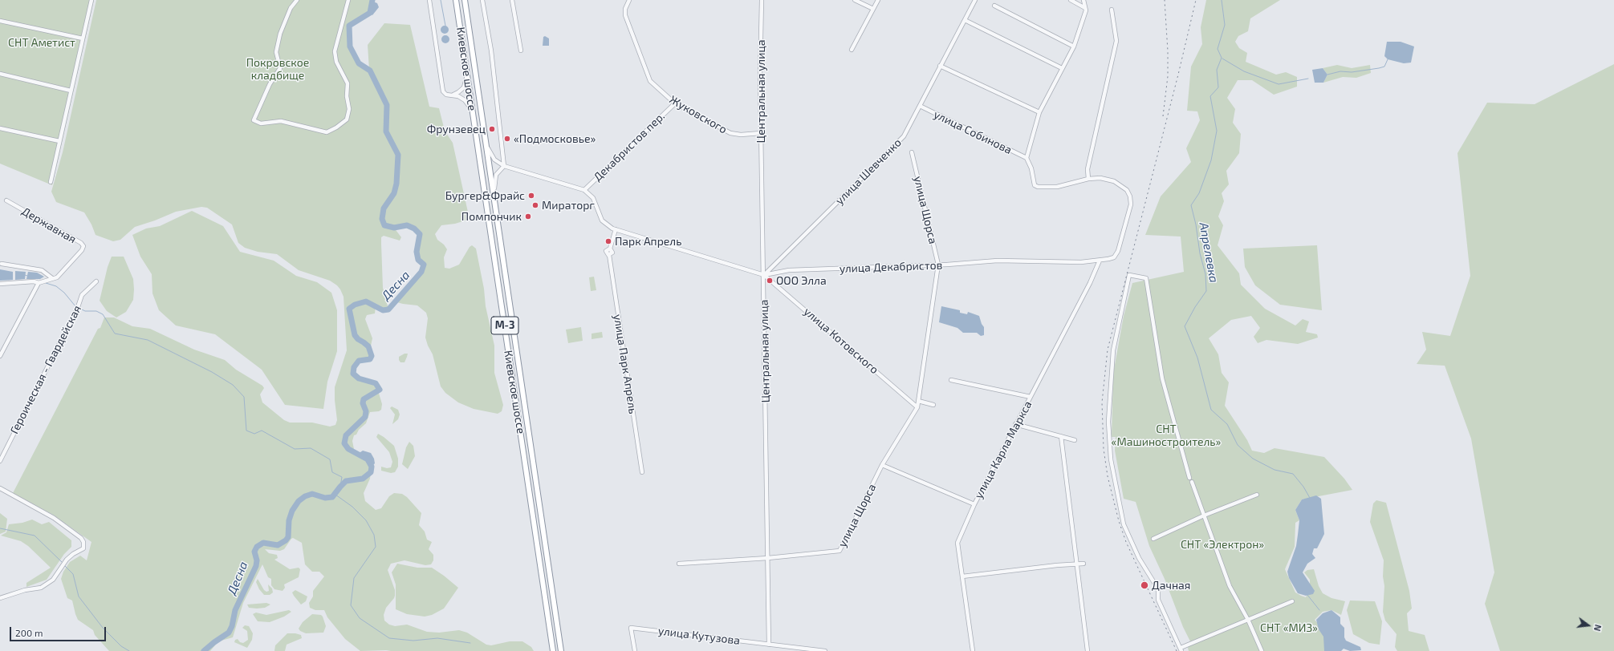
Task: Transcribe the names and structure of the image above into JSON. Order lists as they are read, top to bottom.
{
  "streets": {
    "highway": ["Киевское шоссе", "М-3"],
    "street": [
      "Центральная улица",
      "Жуковского",
      "улица Собинова",
      "Декабристов пер.",
      "улица Шевченко",
      "улица Щорса",
      "Державная",
      "улица Декабристов",
      "улица Котовского",
      "улица Парк Апрель",
      "Героическая - Гвардейская",
      "улица Карла Маркса",
      "улица Кутузова"
    ]
  },
  "crossings": [
    ["Центральная улица", "Жуковского"],
    ["Центральная улица", "улица Шевченко"],
    ["Центральная улица", "улица Щорса"],
    ["Центральная улица", "улица Декабристов"],
    ["Центральная улица", "улица Котовского"],
    ["Центральная улица", "улица Кутузова"],
    ["Жуковского", "Декабристов пер."],
    ["улица Собинова", "улица Шевченко"],
    ["Декабристов пер.", "улица Декабристов"],
    ["улица Шевченко", "улица Декабристов"],
    ["улица Шевченко", "улица Котовского"],
    ["улица Щорса", "улица Декабристов"],
    ["улица Щорса", "улица Котовского"],
    ["улица Декабристов", "улица Котовского"],
    ["улица Декабристов", "улица Парк Апрель"],
    ["улица Декабристов", "улица Карла Маркса"]
  ],
  "water": ["Апрелевка", "Десна"],
  "parks": [
    "СНТ Аметист",
    "Покровское кладбище",
    "СНТ «Машиностроитель»",
    "СНТ «Электрон»",
    "СНТ «МИЗ»"
  ],
  "places": [
    "Фрунзевец",
    "«Подмосковье»",
    "Бургер&Фрайс",
    "Мираторг",
    "Помпончик",
    "Парк Апрель",
    "ООО Элла",
    "Дачная"
  ],
  "scale_bar": "200 m",
  "north": "right"
}
